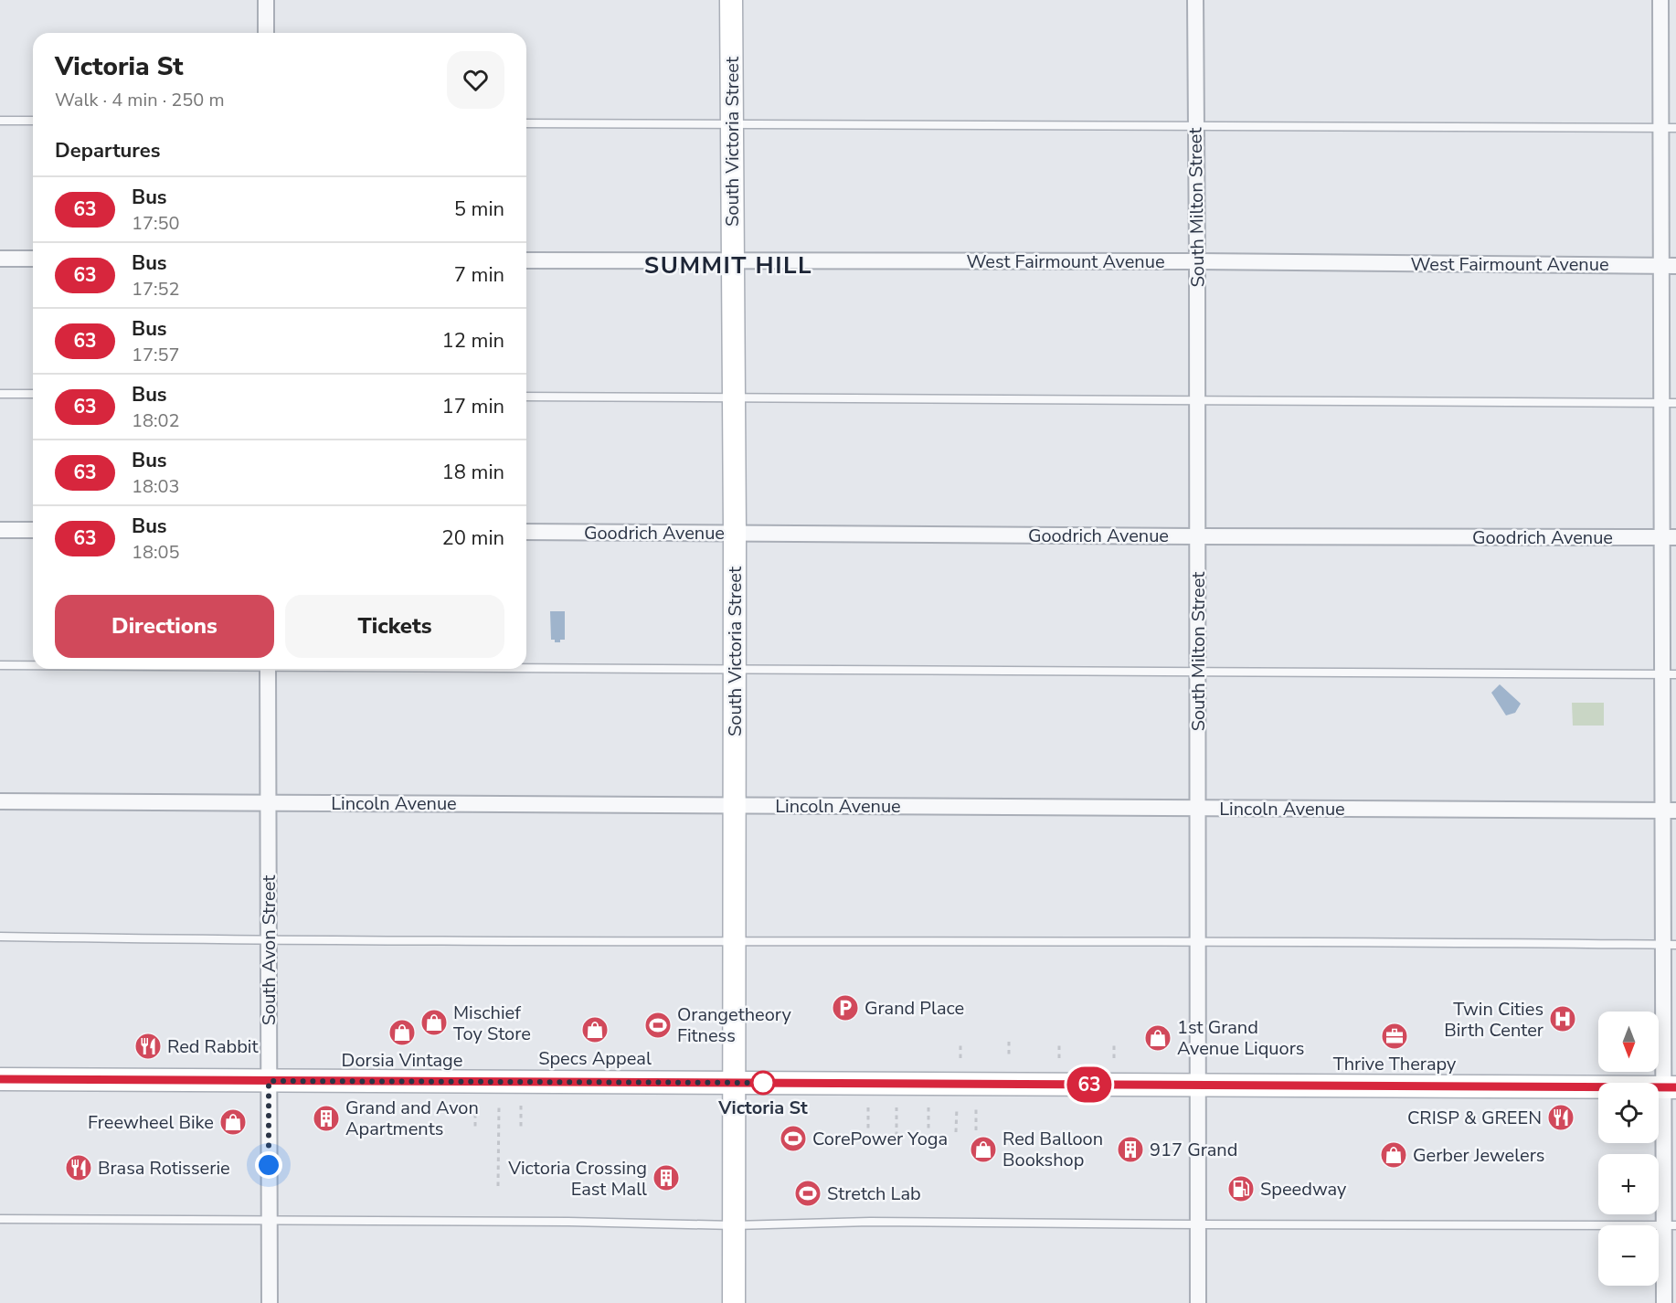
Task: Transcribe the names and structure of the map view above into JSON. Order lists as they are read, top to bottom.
{
  "streets": {
    "main road": ["South Victoria Street"],
    "street": [
      "South Milton Street",
      "West Fairmount Avenue",
      "Goodrich Avenue",
      "Lincoln Avenue",
      "South Avon Street"
    ]
  },
  "crossings": [
    ["South Victoria Street", "West Fairmount Avenue"],
    ["South Victoria Street", "Goodrich Avenue"],
    ["South Victoria Street", "Lincoln Avenue"],
    ["South Milton Street", "West Fairmount Avenue"],
    ["South Milton Street", "Goodrich Avenue"],
    ["South Milton Street", "Lincoln Avenue"],
    ["Lincoln Avenue", "South Avon Street"]
  ],
  "districts": ["SUMMIT HILL"],
  "places": {
    "parking": ["Grand Place"],
    "hospital": ["Twin Cities Birth Center"],
    "shop": [
      "Mischief Toy Store",
      "Specs Appeal",
      "Dorsia Vintage",
      "1st Grand Avenue Liquors",
      "Freewheel Bike",
      "Red Balloon Bookshop",
      "Gerber Jewelers"
    ],
    "sports": ["Orangetheory Fitness", "CorePower Yoga", "Stretch Lab"],
    "office": ["Thrive Therapy"],
    "restaurant": ["Red Rabbit", "CRISP & GREEN", "Brasa Rotisserie"],
    "other": ["Victoria St"],
    "building": ["Grand and Avon Apartments", "917 Grand", "Victoria Crossing East Mall"],
    "fuel station": ["Speedway"]
  },
  "lines": ["bus line 63"],
  "north": "bottom",
  "page": {
    "on_map": "63",
    "heading": [
      ["Victoria St", "Walk · 4 min · 250 m"],
      "Departures"
    ],
    "list": [
      {
        "mark": "63",
        "name": "Bus",
        "note": "17:50",
        "value": "5 min"
      },
      {
        "mark": "63",
        "name": "Bus",
        "note": "17:52",
        "value": "7 min"
      },
      {
        "mark": "63",
        "name": "Bus",
        "note": "17:57",
        "value": "12 min"
      },
      {
        "mark": "63",
        "name": "Bus",
        "note": "18:02",
        "value": "17 min"
      },
      {
        "mark": "63",
        "name": "Bus",
        "note": "18:03",
        "value": "18 min"
      },
      {
        "mark": "63",
        "name": "Bus",
        "note": "18:05",
        "value": "20 min"
      }
    ],
    "buttons": ["Directions", "Tickets"],
    "map_buttons": ["+", "−"]
  }
}
